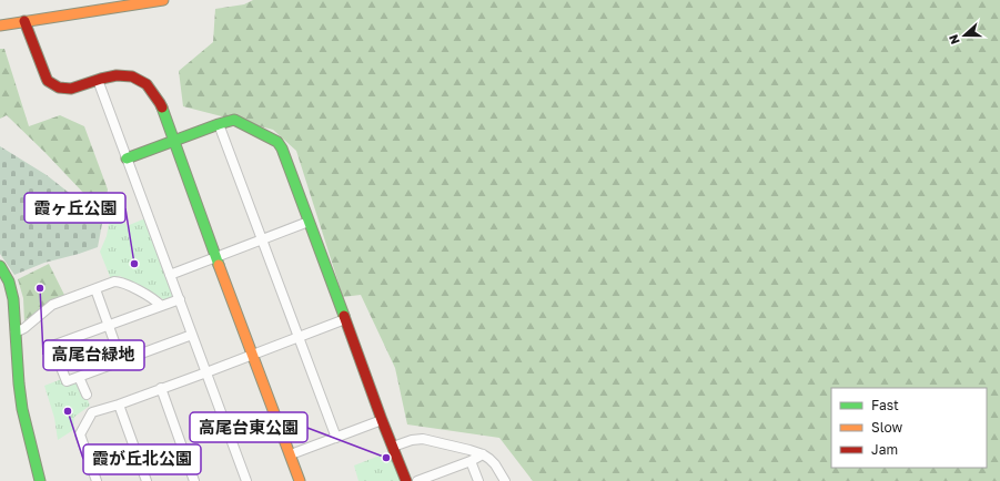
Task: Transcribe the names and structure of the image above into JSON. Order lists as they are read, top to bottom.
{
  "places": [
    "霞ヶ丘公園",
    "高尾台緑地",
    "霞が丘北公園",
    "高尾台東公園"
  ],
  "legend": ["Fast", "Slow", "Jam"],
  "north": "left"
}
